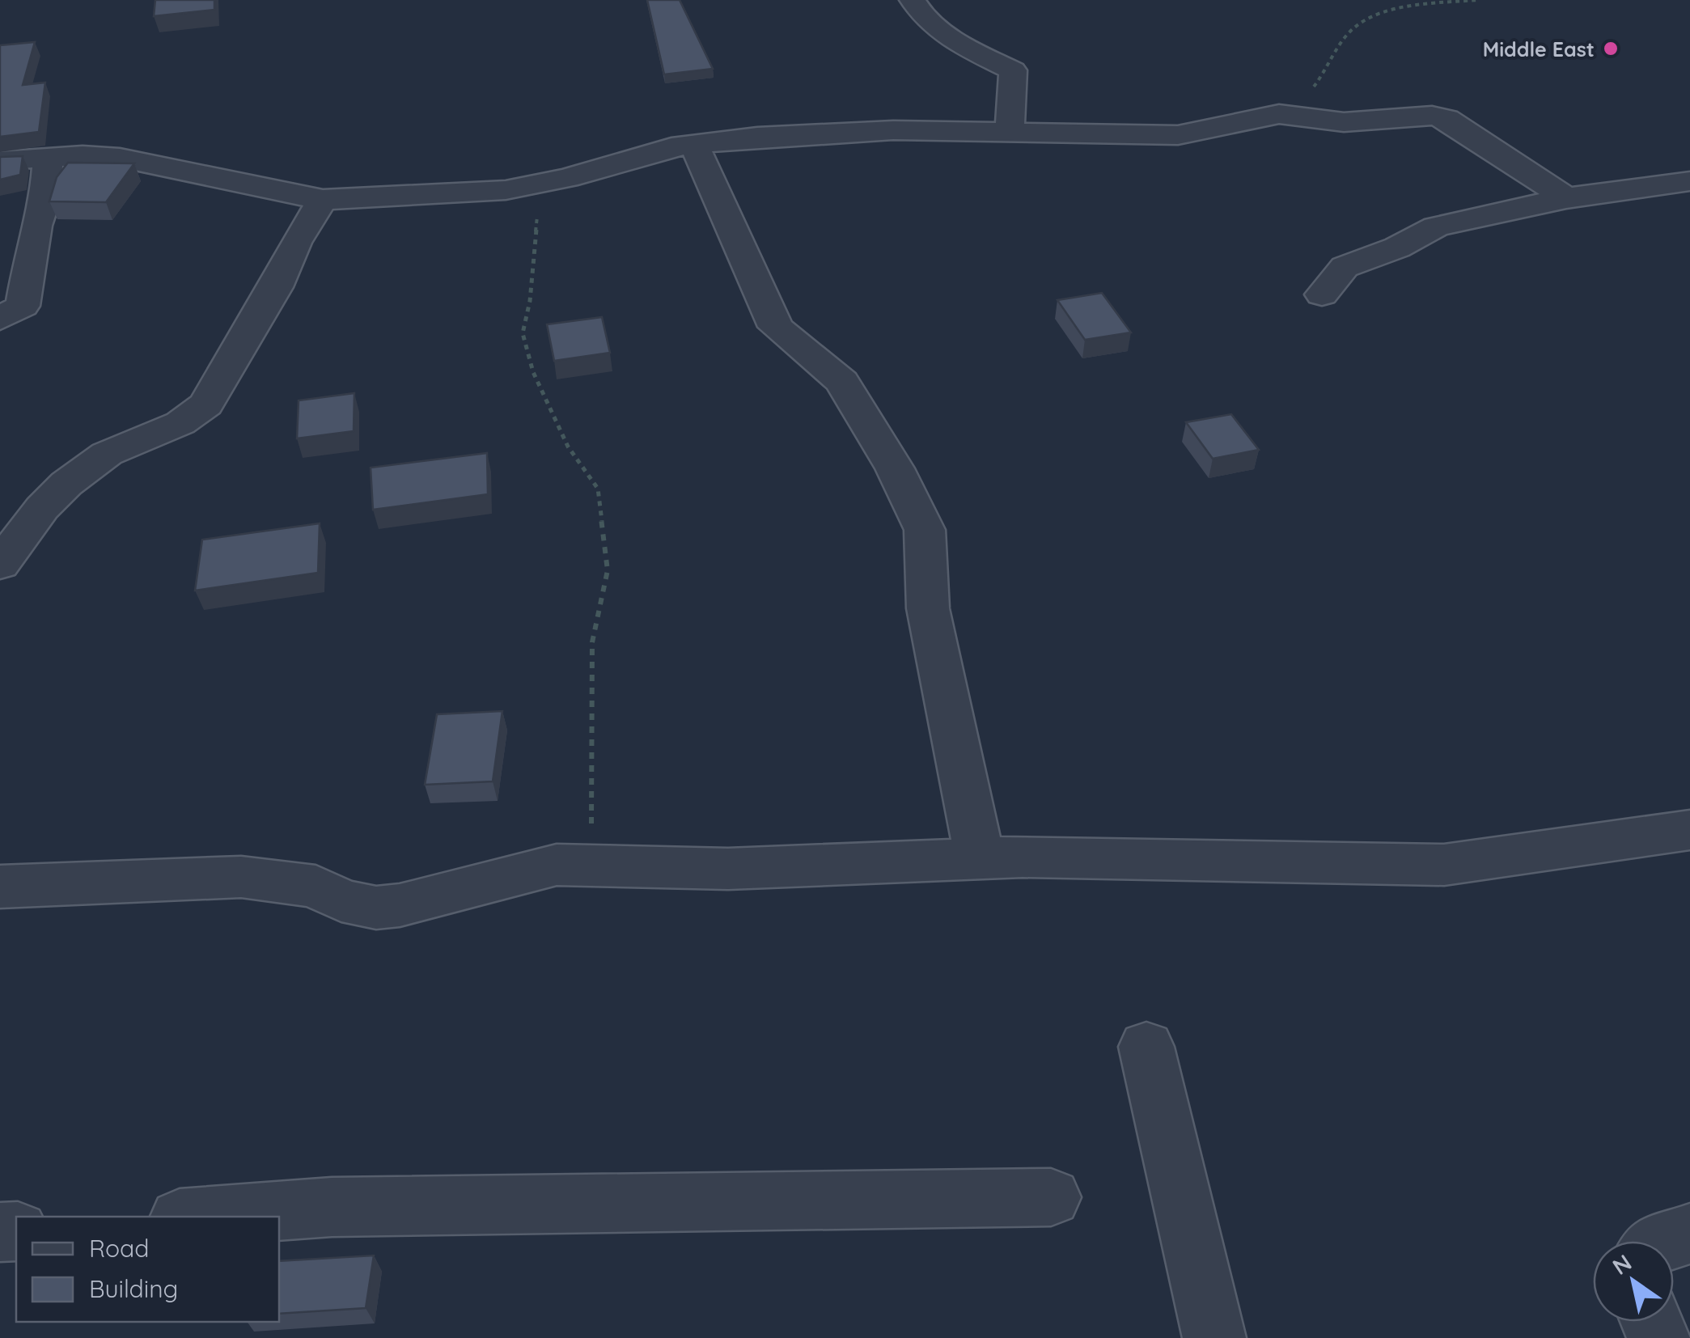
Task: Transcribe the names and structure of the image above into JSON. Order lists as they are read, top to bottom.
{
  "places": ["Middle East"],
  "legend": ["Road", "Building"],
  "north": "top left"
}
